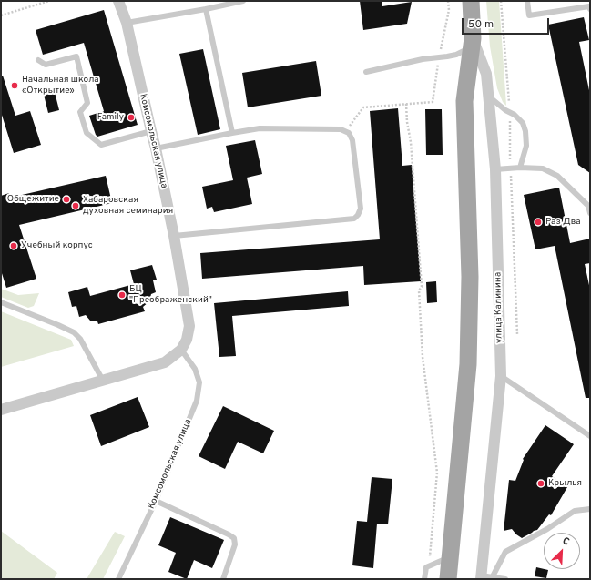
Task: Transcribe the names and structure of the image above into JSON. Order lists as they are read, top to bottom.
{
  "streets": {
    "main road": ["улица Калинина"],
    "street": ["Комсомольская улица"]
  },
  "places": [
    "Начальная школа «Открытие»",
    "Family",
    "Общежитие",
    "Хабаровская духовная семинария",
    "Раз Два",
    "Учебный корпус",
    "БЦ \"Преображенский\"",
    "Крылья"
  ],
  "scale_bar": "50 m",
  "north": "top right"
}
